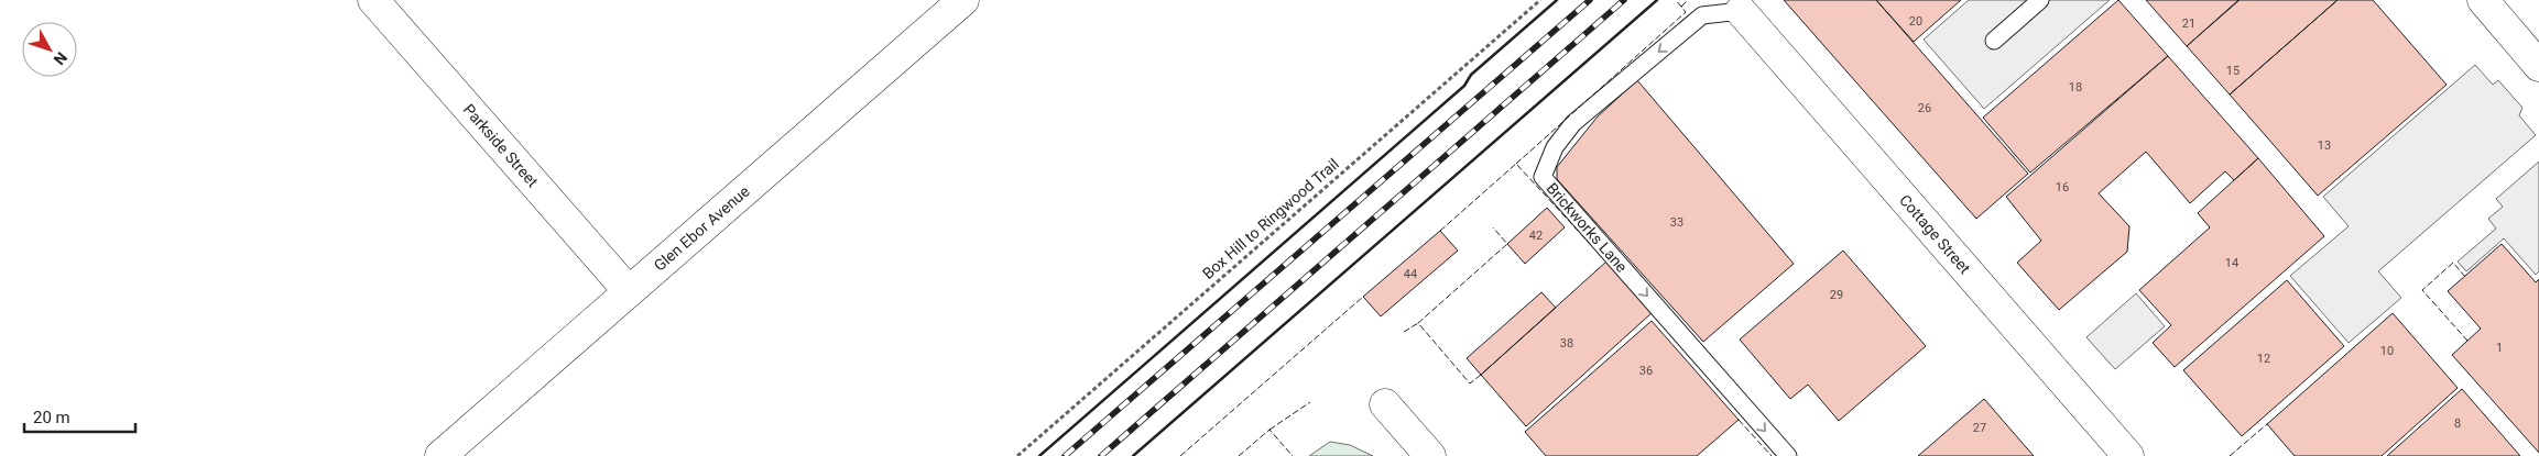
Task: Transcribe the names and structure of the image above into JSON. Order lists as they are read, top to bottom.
{
  "streets": {
    "street": ["Parkside Street", "Glen Ebor Avenue", "Cottage Street"],
    "lane": ["Brickworks Lane"],
    "path": ["Box Hill to Ringwood Trail"]
  },
  "crossings": [
    ["Parkside Street", "Glen Ebor Avenue"],
    ["Brickworks Lane", "Cottage Street"]
  ],
  "house_numbers": [
    "20",
    "21",
    "15",
    "18",
    "26",
    "13",
    "16",
    "33",
    "42",
    "14",
    "44",
    "29",
    "38",
    "1",
    "10",
    "12",
    "36",
    "8",
    "27"
  ],
  "scale_bar": "20 m",
  "north": "bottom right"
}
